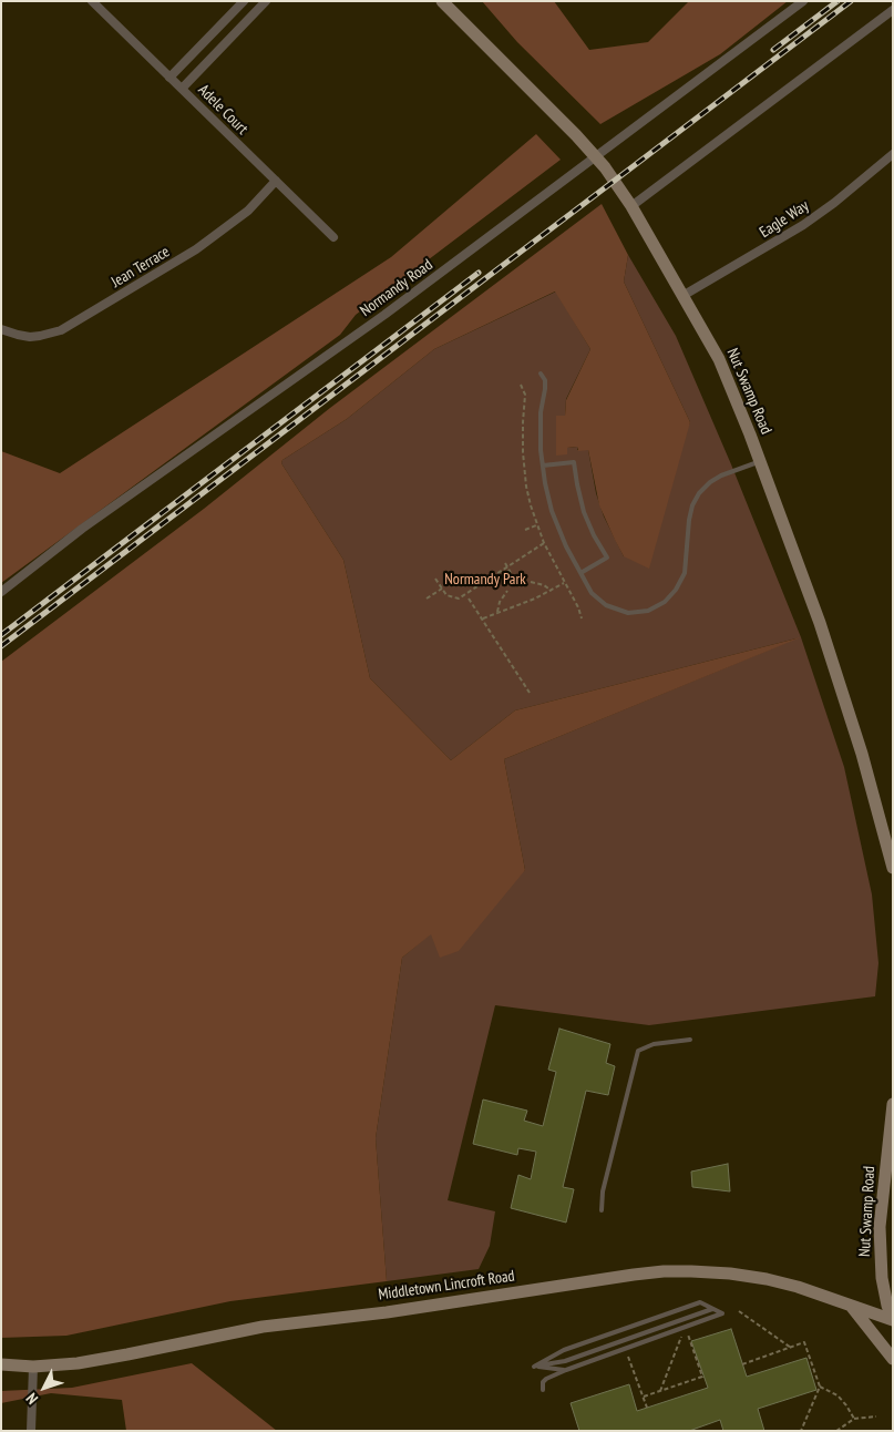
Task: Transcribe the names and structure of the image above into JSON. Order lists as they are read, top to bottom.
{
  "streets": {
    "main road": ["Nut Swamp Road", "Middletown Lincroft Road"],
    "street": [
      "Adele Court",
      "Eagle Way",
      "Jean Terrace",
      "Normandy Road"
    ]
  },
  "crossings": [
    ["Adele Court", "Jean Terrace"],
    ["Eagle Way", "Nut Swamp Road"],
    ["Normandy Road", "Nut Swamp Road"],
    ["Nut Swamp Road", "Middletown Lincroft Road"]
  ],
  "parks": ["Normandy Park"],
  "north": "bottom left"
}
